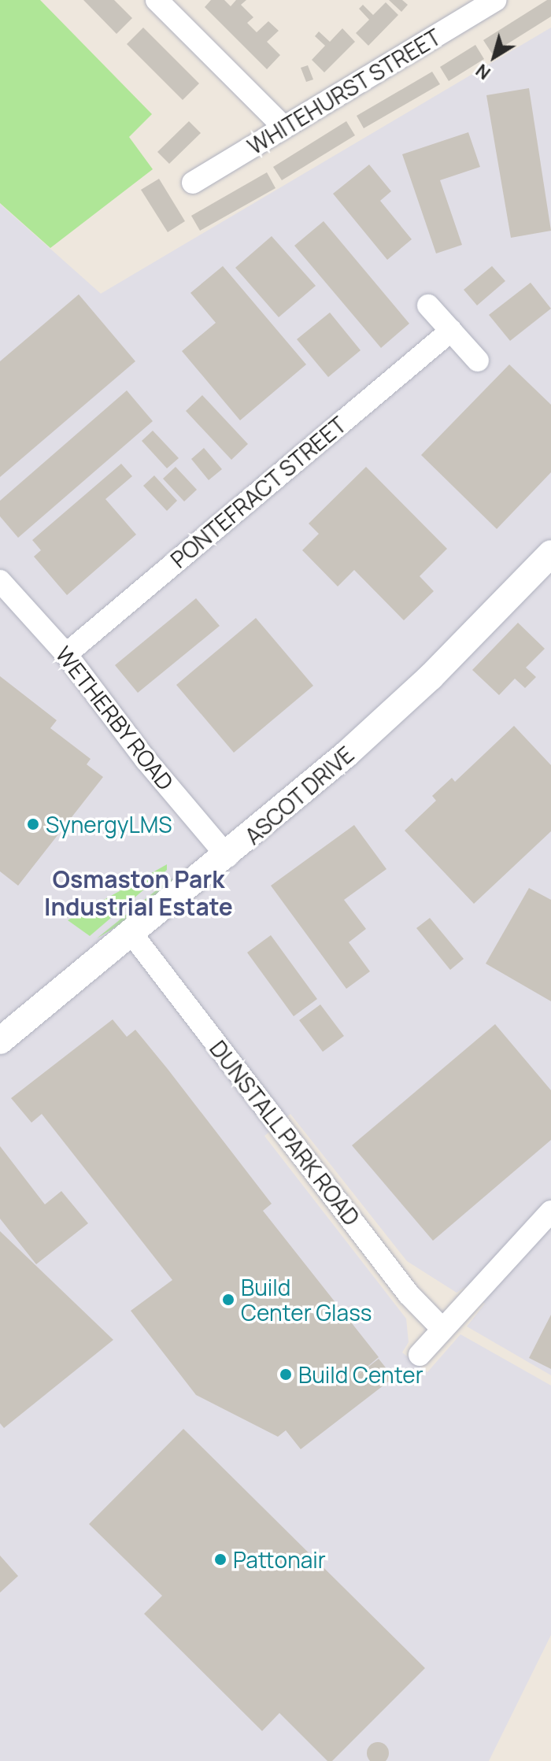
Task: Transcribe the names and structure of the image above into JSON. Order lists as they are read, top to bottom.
{
  "streets": {
    "street": [
      "WHITEHURST STREET",
      "PONTEFRACT STREET",
      "WETHERBY ROAD",
      "ASCOT DRIVE",
      "DUNSTALL PARK ROAD"
    ]
  },
  "crossings": [
    ["PONTEFRACT STREET", "WETHERBY ROAD"],
    ["WETHERBY ROAD", "ASCOT DRIVE"],
    ["ASCOT DRIVE", "DUNSTALL PARK ROAD"]
  ],
  "districts": ["Osmaston Park Industrial Estate"],
  "places": [
    "SynergyLMS",
    "Build Center Glass",
    "Build Center",
    "Pattonair"
  ],
  "north": "bottom left"
}
